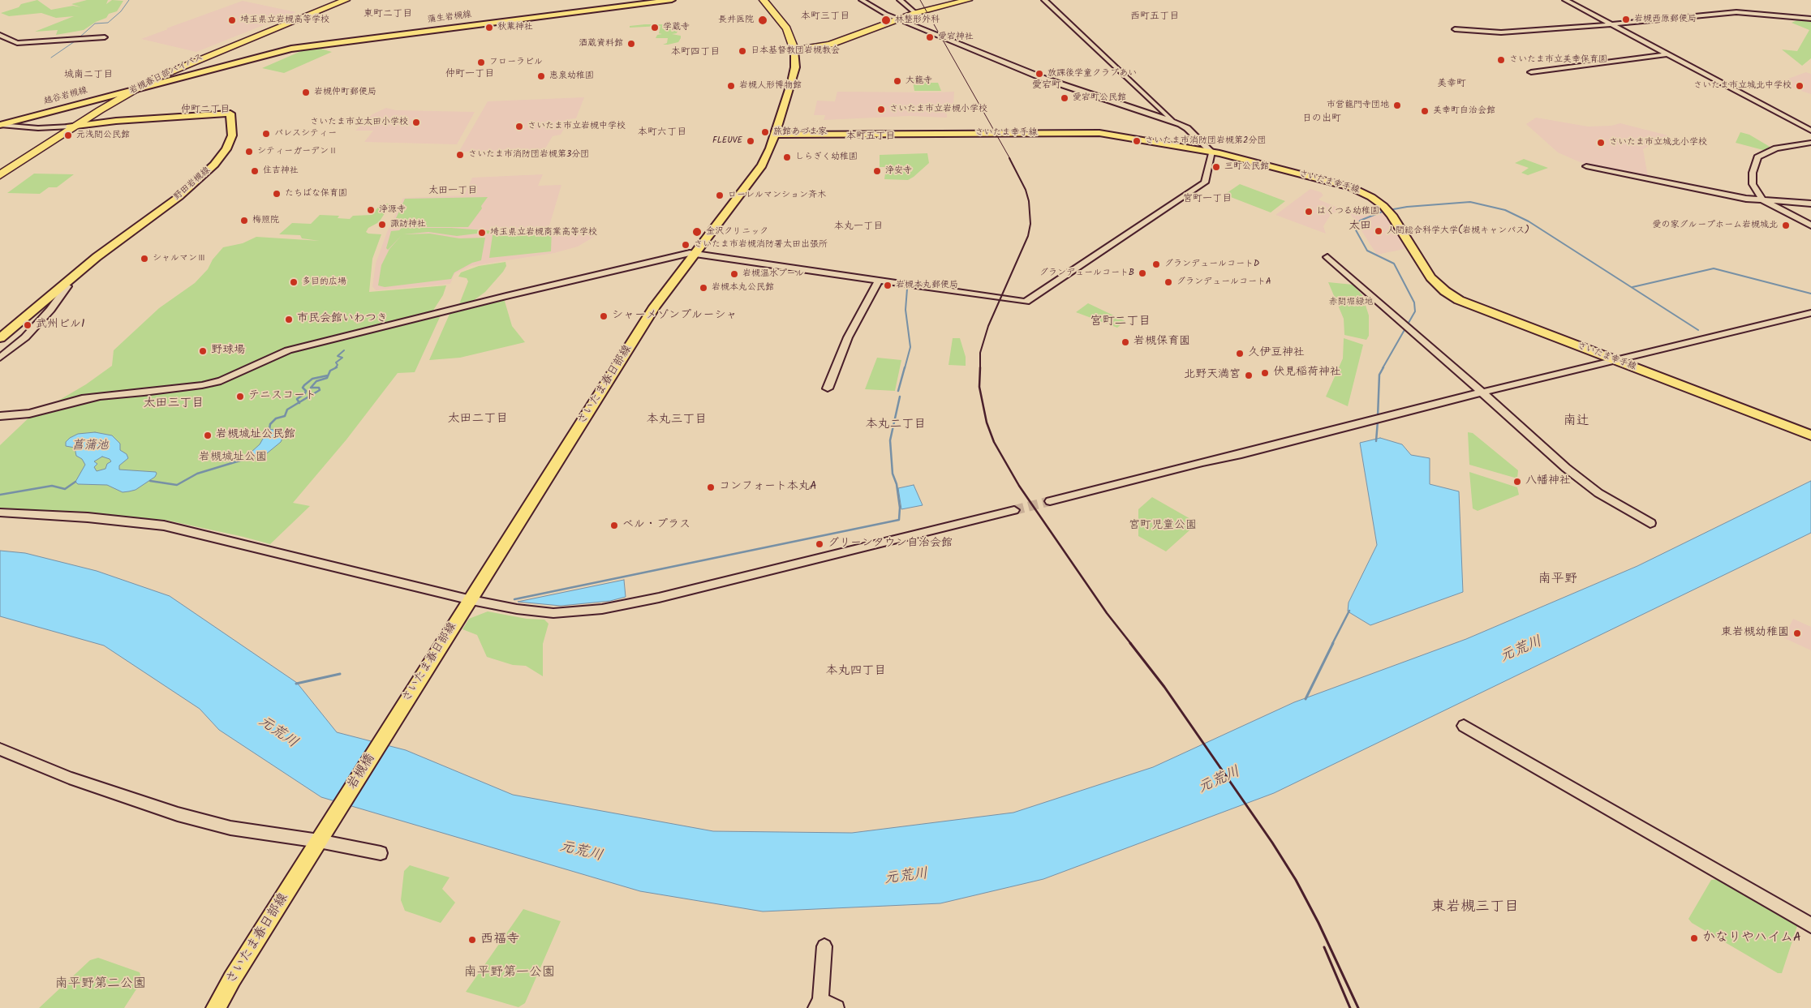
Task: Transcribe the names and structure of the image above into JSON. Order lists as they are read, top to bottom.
{
  "streets": {
    "highway": ["岩槻春日部バイパス"],
    "main road": [
      "蒲生岩槻線",
      "越谷岩槻線",
      "さいたま幸手線",
      "野田岩槻線",
      "さいたま春日部線",
      "岩槻橋"
    ]
  },
  "crossings": [
    ["蒲生岩槻線", "岩槻春日部バイパス"],
    ["蒲生岩槻線", "越谷岩槻線"],
    ["岩槻春日部バイパス", "越谷岩槻線"],
    ["岩槻春日部バイパス", "野田岩槻線"],
    ["さいたま幸手線", "さいたま春日部線"],
    ["さいたま春日部線", "岩槻橋"]
  ],
  "districts": [
    "東町二丁目",
    "本町三丁目",
    "西町五丁目",
    "本町四丁目",
    "仲町一丁目",
    "城南二丁目",
    "美幸町",
    "愛宕町",
    "仲町二丁目",
    "日の出町",
    "本町六丁目",
    "本町五丁目",
    "太田一丁目",
    "宮町一丁目",
    "本丸一丁目",
    "太田",
    "宮町二丁目",
    "太田三丁目",
    "太田二丁目",
    "本丸三丁目",
    "南辻",
    "本丸二丁目",
    "南平野",
    "本丸四丁目",
    "東岩槻三丁目"
  ],
  "water": ["菖蒲池", "元荒川"],
  "parks": [
    "赤間堀緑地",
    "岩槻城址公園",
    "宮町児童公園",
    "南平野第一公園",
    "南平野第二公園"
  ],
  "places": [
    "岩槻西原郵便局",
    "埼玉県立岩槻高等学校",
    "長井医院",
    "林整形外科",
    "秋葉神社",
    "学蔵寺",
    "愛宕神社",
    "酒蔵資料館",
    "日本基督教団岩槻教会",
    "さいたま市立美幸保育園",
    "フローラビル",
    "放課後学童クラブあい",
    "恵泉幼稚園",
    "大龍寺",
    "岩槻人形博物館",
    "さいたま市立城北中学校",
    "岩槻仲町郵便局",
    "愛宕町公民館",
    "市営龍門寺団地",
    "さいたま市立岩槻小学校",
    "美幸町自治会館",
    "さいたま市立太田小学校",
    "さいたま市立岩槻中学校",
    "旅館あづま家",
    "パレスシティー",
    "元浅間公民館",
    "FLEUVE",
    "さいたま市消防団岩槻第2分団",
    "さいたま市立城北小学校",
    "シティーガーデンⅡ",
    "さいたま市消防団岩槻第3分団",
    "しらぎく幼稚園",
    "三町公民館",
    "住吉神社",
    "浄安寺",
    "たちばな保育園",
    "ローレルマンション斉木",
    "浄源寺",
    "はくつる幼稚園",
    "梅照院",
    "諏訪神社",
    "愛の家グループホーム岩槻城北",
    "人間総合科学大学(岩槻キャンパス)",
    "金沢クリニック",
    "埼玉県立岩槻商業高等学校",
    "さいたま市岩槻消防署太田出張所",
    "シャルマンⅢ",
    "グランデュールコートD",
    "グランデュールコートB",
    "岩槻温水プール",
    "多目的広場",
    "グランデュールコートA",
    "岩槻本丸郵便局",
    "岩槻本丸公民館",
    "シャーメゾンプルーシャ",
    "市民会館いわつき",
    "武州ビル1",
    "岩槻保育園",
    "野球場",
    "久伊豆神社",
    "伏見稲荷神社",
    "北野天満宮",
    "テニスコート",
    "岩槻城址公民館",
    "八幡神社",
    "コンフォート本丸A",
    "ベル・プラス",
    "グリーンタウン自治会館",
    "東岩槻幼稚園",
    "かなりやハイムA",
    "西福寺"
  ]
}
